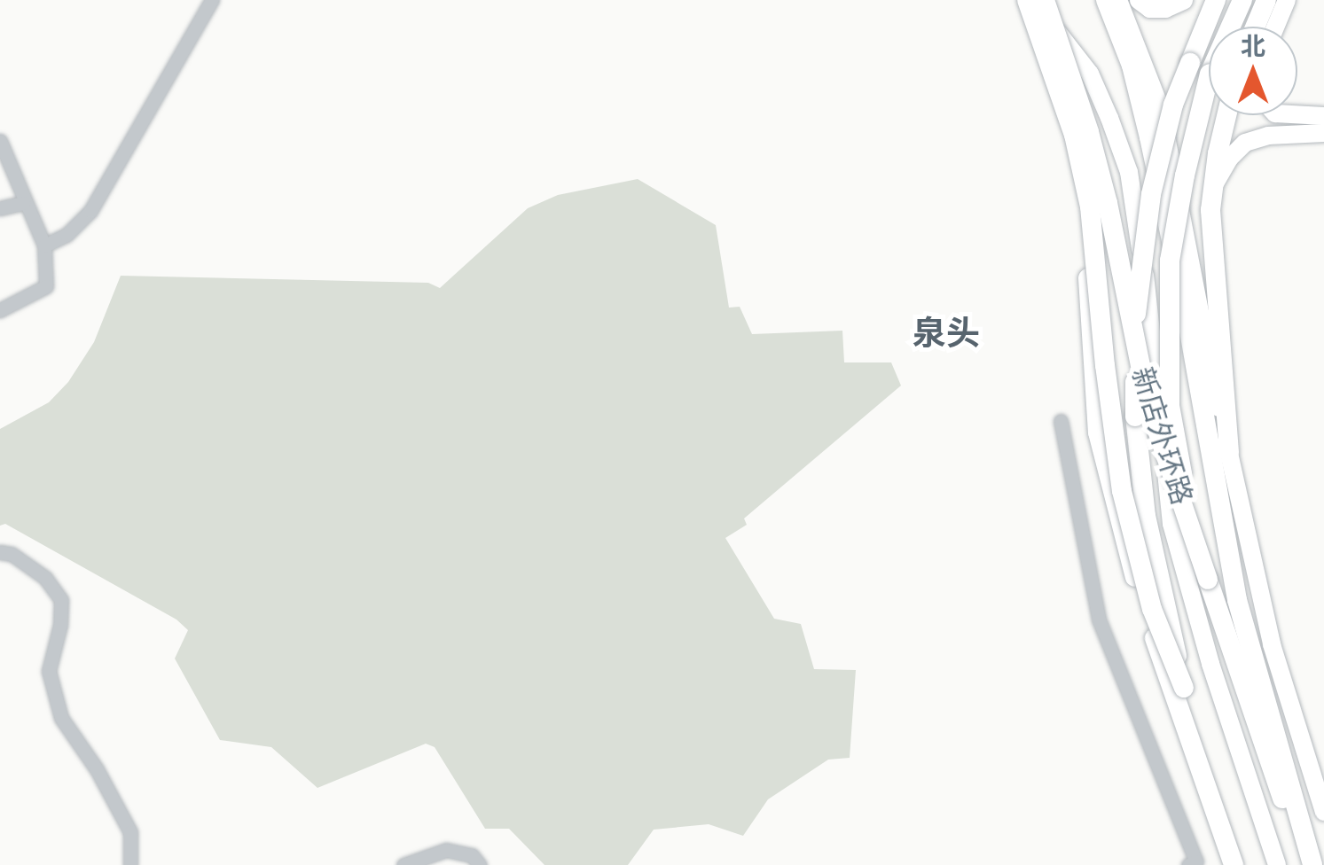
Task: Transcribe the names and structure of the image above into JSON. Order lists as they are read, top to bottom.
{
  "streets": {
    "highway": ["新店外环路"]
  },
  "districts": ["泉头"],
  "north": "top"
}
